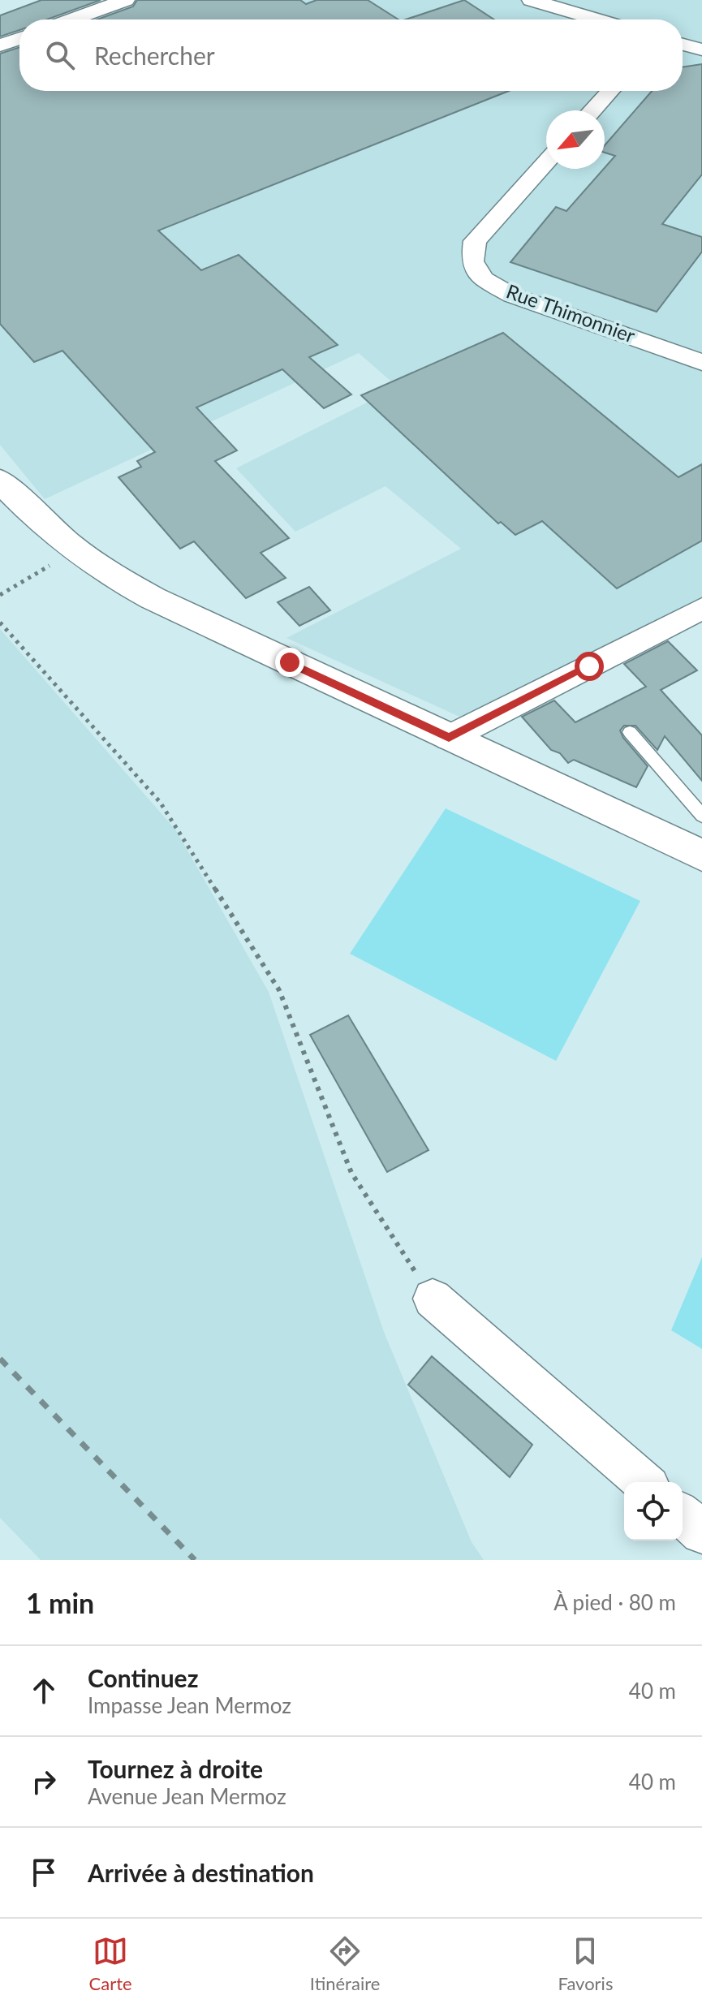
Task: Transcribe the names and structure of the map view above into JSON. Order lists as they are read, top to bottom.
{
  "streets": {
    "street": ["Rue Thimonnier"]
  },
  "north": "bottom left",
  "page": {
    "search": "Rechercher",
    "heading": ["1 min", "À pied · 80 m"],
    "list": [
      ["Continuez", "Impasse Jean Mermoz", "40 m"],
      ["Tournez à droite", "Avenue Jean Mermoz", "40 m"],
      "Arrivée à destination"
    ],
    "nav": ["Carte", "Itinéraire", "Favoris"]
  }
}
